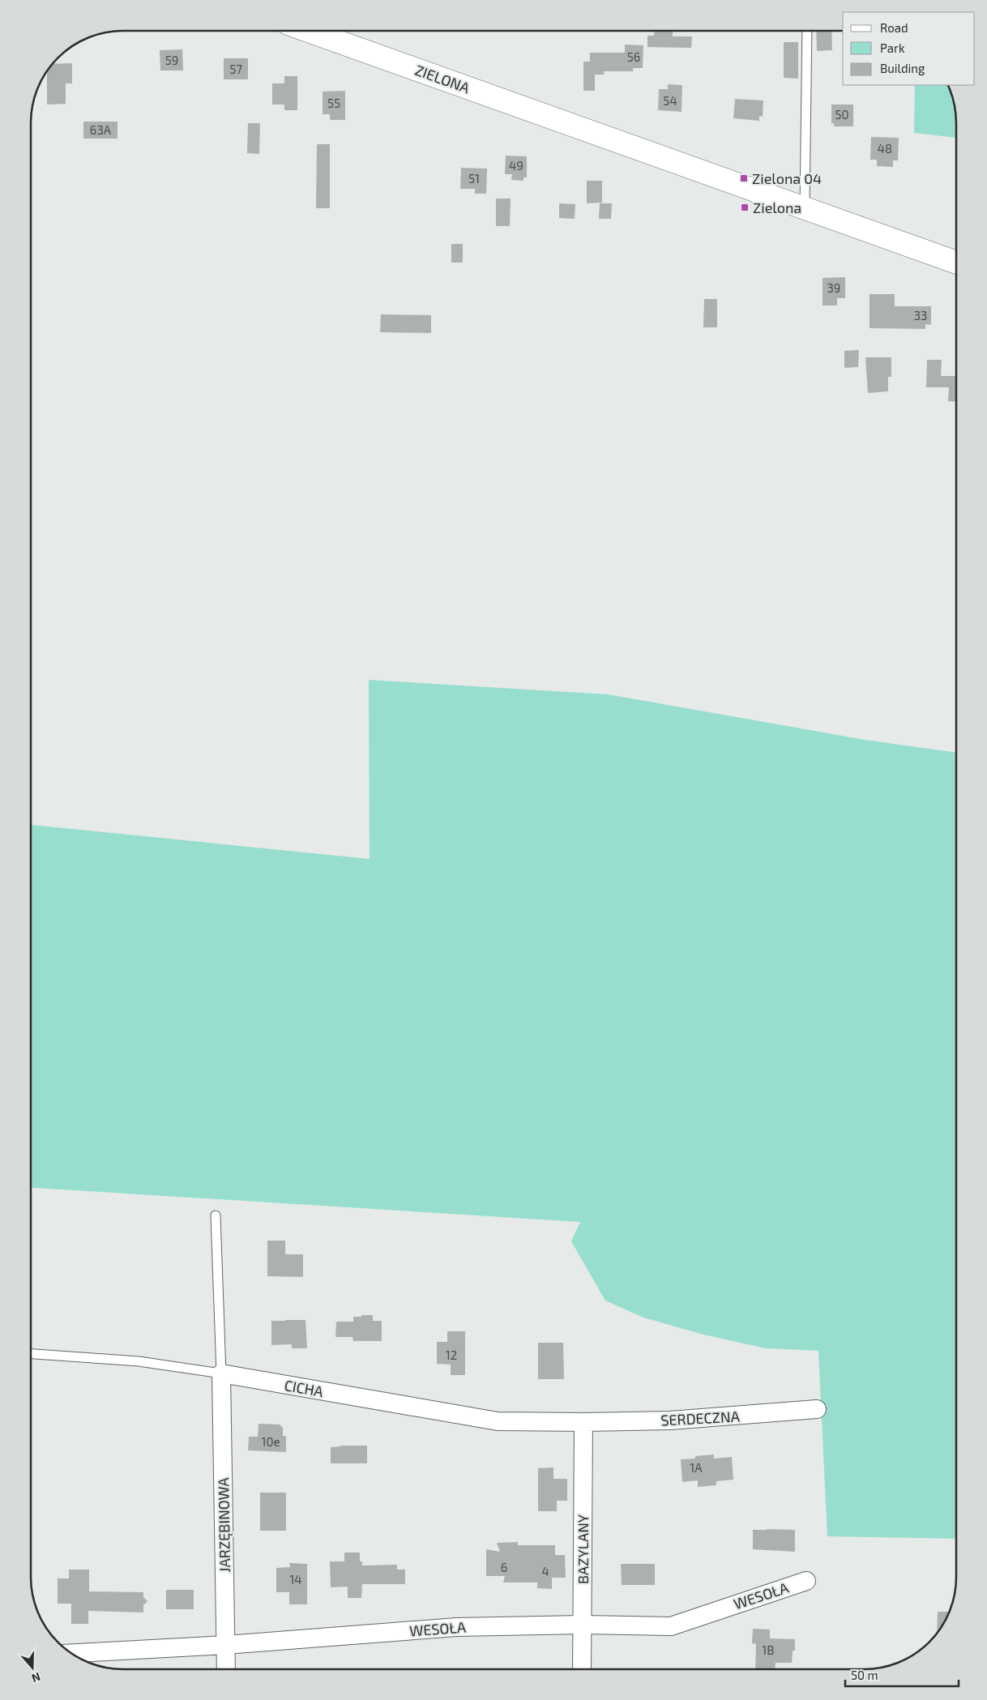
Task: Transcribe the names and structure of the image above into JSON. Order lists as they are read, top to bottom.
{
  "streets": {
    "street": [
      "ZIELONA",
      "CICHA",
      "SERDECZNA",
      "JARZĘBINOWA",
      "BAZYLANY",
      "WESOŁA"
    ]
  },
  "crossings": [
    ["CICHA", "SERDECZNA"],
    ["CICHA", "JARZĘBINOWA"],
    ["CICHA", "BAZYLANY"],
    ["SERDECZNA", "BAZYLANY"],
    ["JARZĘBINOWA", "WESOŁA"],
    ["BAZYLANY", "WESOŁA"]
  ],
  "places": {
    "transit": ["Zielona 04", "Zielona"]
  },
  "house_numbers": [
    "56",
    "59",
    "57",
    "54",
    "55",
    "50",
    "63A",
    "48",
    "49",
    "51",
    "39",
    "33",
    "12",
    "10e",
    "1A",
    "6",
    "4",
    "14",
    "1B"
  ],
  "legend": ["Road", "Park", "Building"],
  "scale_bar": "50 m",
  "north": "bottom"
}
